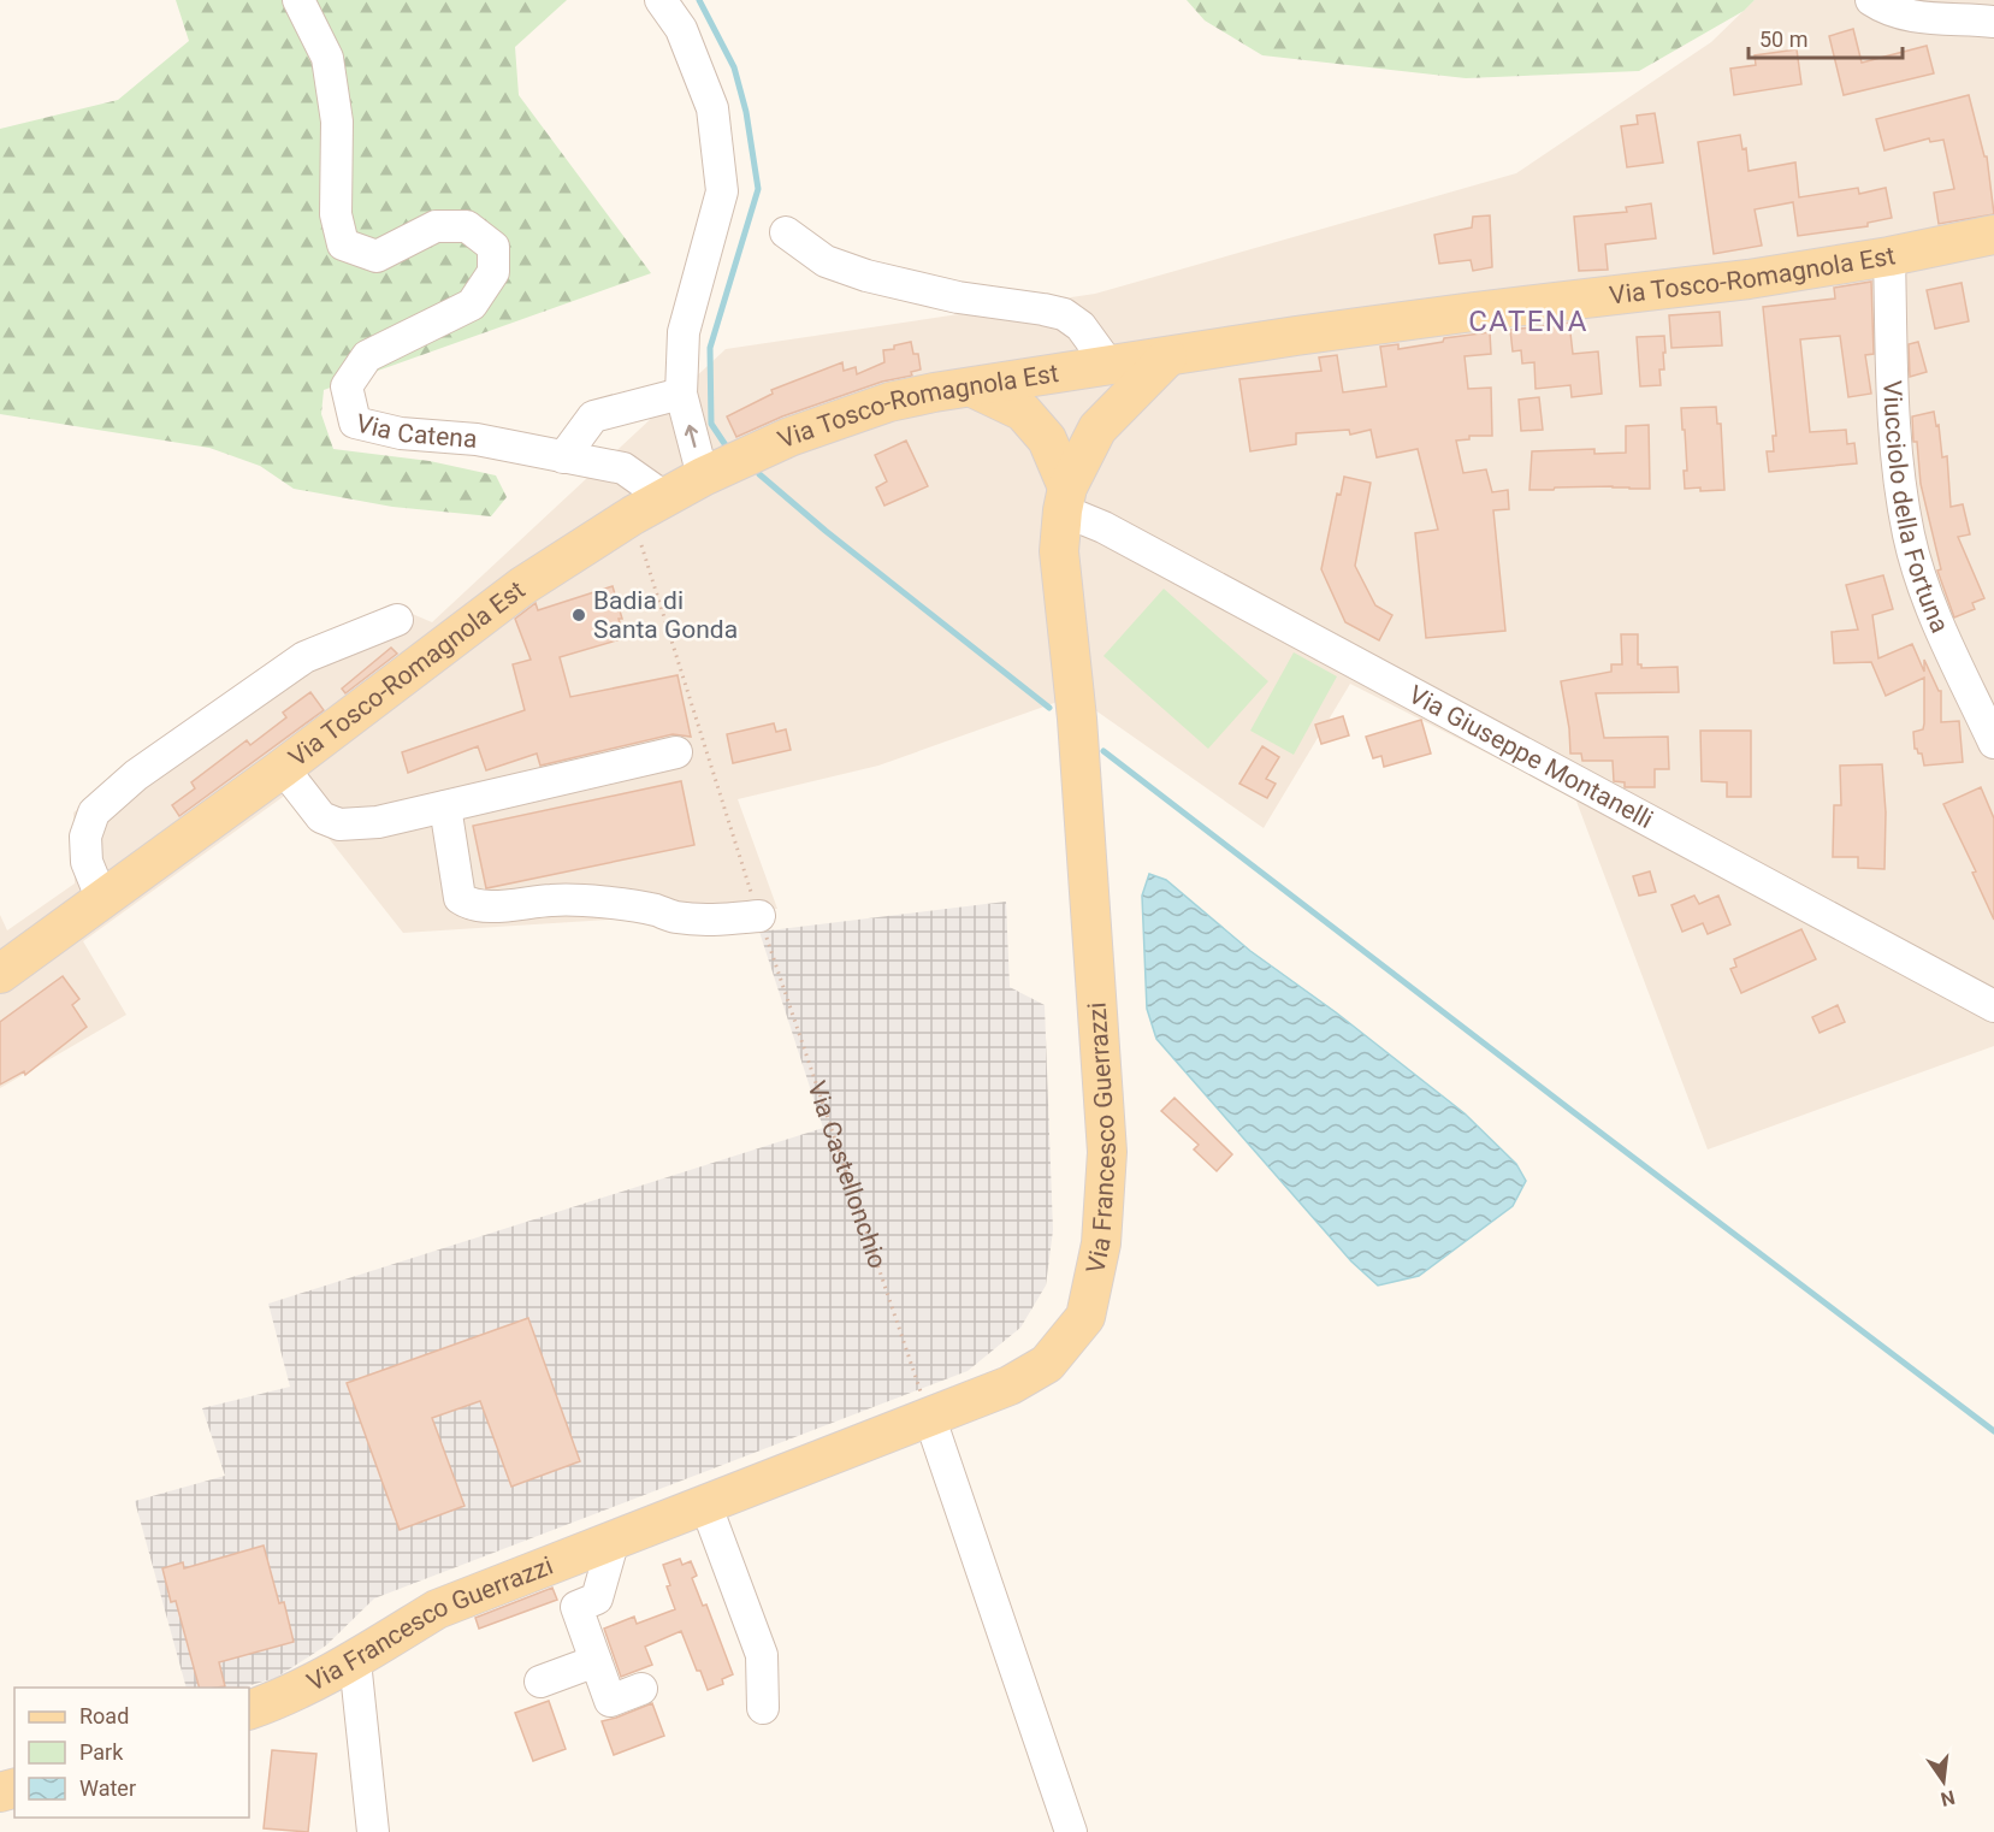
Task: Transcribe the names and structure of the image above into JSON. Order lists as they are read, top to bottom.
{
  "streets": {
    "main road": ["Via Tosco-Romagnola Est", "Via Francesco Guerrazzi"],
    "street": ["Via Catena", "Viucciolo della Fortuna", "Via Giuseppe Montanelli"],
    "path": ["Via Castellonchio"]
  },
  "crossings": [
    ["Via Tosco-Romagnola Est", "Via Catena"],
    ["Via Tosco-Romagnola Est", "Viucciolo della Fortuna"],
    ["Via Tosco-Romagnola Est", "Via Francesco Guerrazzi"],
    ["Via Tosco-Romagnola Est", "Via Castellonchio"],
    ["Via Catena", "Via Castellonchio"],
    ["Via Giuseppe Montanelli", "Via Francesco Guerrazzi"],
    ["Via Francesco Guerrazzi", "Via Castellonchio"]
  ],
  "districts": ["CATENA"],
  "places": ["Badia di Santa Gonda"],
  "legend": ["Road", "Park", "Water"],
  "scale_bar": "50 m",
  "north": "bottom"
}
